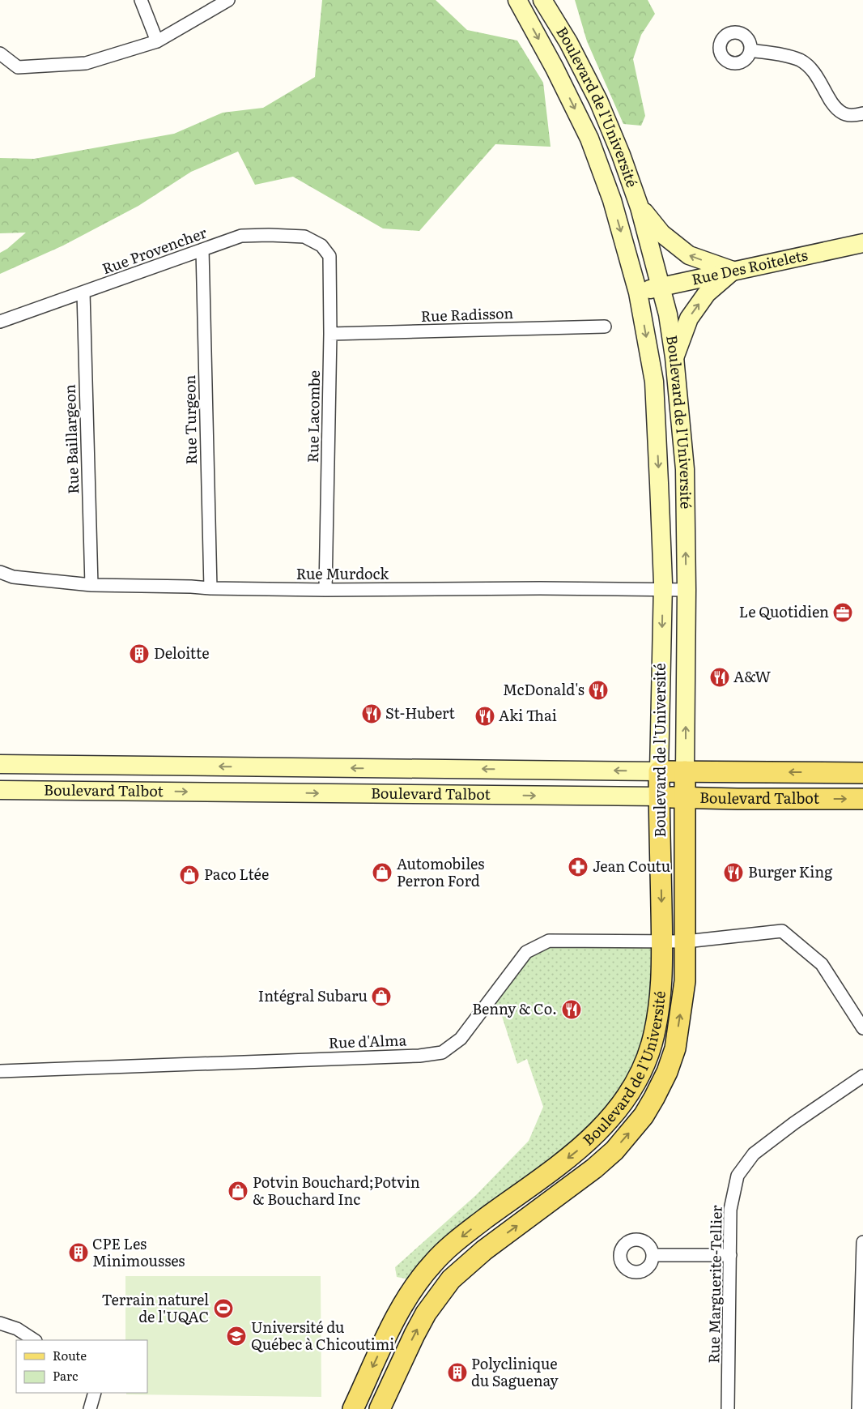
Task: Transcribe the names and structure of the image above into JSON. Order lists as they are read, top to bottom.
{
  "streets": {
    "main road": ["Boulevard de l'Université", "Rue Des Roitelets", "Boulevard Talbot"],
    "street": [
      "Rue Provencher",
      "Rue Radisson",
      "Rue Lacombe",
      "Rue Turgeon",
      "Rue Baillargeon",
      "Rue Murdock",
      "Rue d'Alma",
      "Rue Marguerite-Tellier"
    ]
  },
  "crossings": [
    ["Boulevard de l'Université", "Rue Des Roitelets"],
    ["Boulevard de l'Université", "Rue Murdock"],
    ["Boulevard de l'Université", "Boulevard Talbot"],
    ["Boulevard de l'Université", "Rue d'Alma"],
    ["Rue Provencher", "Rue Lacombe"],
    ["Rue Provencher", "Rue Turgeon"],
    ["Rue Provencher", "Rue Baillargeon"],
    ["Rue Radisson", "Rue Lacombe"],
    ["Rue Lacombe", "Rue Murdock"],
    ["Rue Turgeon", "Rue Murdock"],
    ["Rue Baillargeon", "Rue Murdock"]
  ],
  "places": {
    "office": ["Le Quotidien"],
    "building": ["Deloitte", "CPE Les Minimousses", "Polyclinique du Saguenay"],
    "restaurant": [
      "A&W",
      "McDonald's",
      "St-Hubert",
      "Aki Thai",
      "Burger King",
      "Benny & Co."
    ],
    "pharmacy": ["Jean Coutu"],
    "shop": [
      "Automobiles Perron Ford",
      "Paco Ltée",
      "Intégral Subaru",
      "Potvin Bouchard;Potvin & Bouchard Inc"
    ],
    "sports": ["Terrain naturel de l'UQAC"],
    "school or university": ["Université du Québec à Chicoutimi"]
  },
  "legend": ["Route", "Parc"]
}
